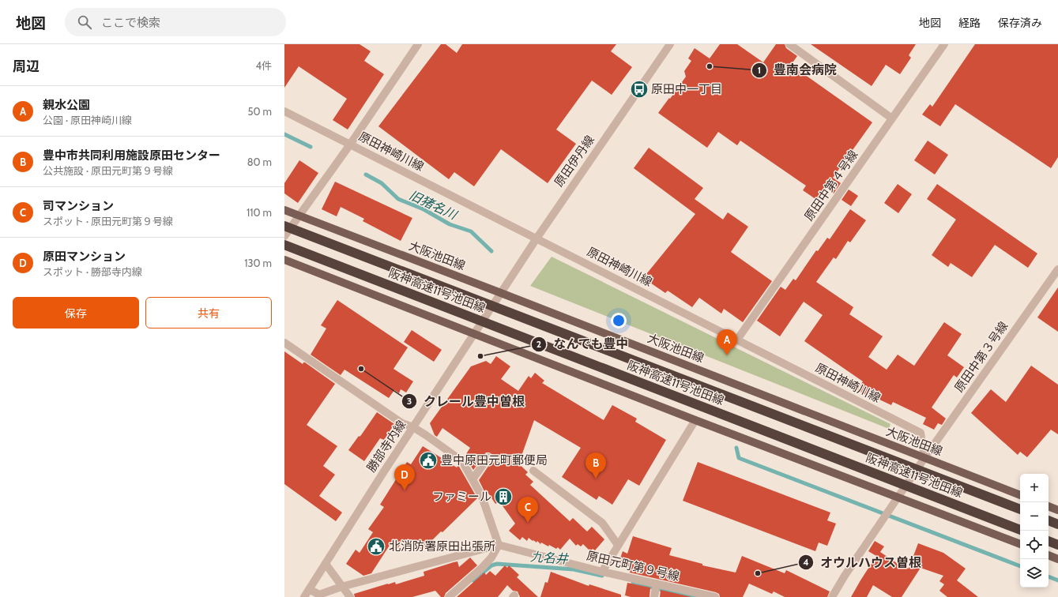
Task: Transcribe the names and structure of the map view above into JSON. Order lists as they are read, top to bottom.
{
  "streets": {
    "highway": ["阪神高速11号池田線"],
    "main road": ["大阪池田線"],
    "street": [
      "原田神崎川線",
      "原田伊丹線",
      "原田中第４号線",
      "原田中第３号線",
      "勝部寺内線",
      "原田元町第９号線"
    ]
  },
  "crossings": [
    ["原田神崎川線", "原田伊丹線"],
    ["原田神崎川線", "原田中第４号線"],
    ["原田神崎川線", "大阪池田線"],
    ["原田神崎川線", "原田中第３号線"],
    ["原田伊丹線", "大阪池田線"],
    ["原田伊丹線", "勝部寺内線"],
    ["大阪池田線", "原田中第３号線"],
    ["大阪池田線", "勝部寺内線"],
    ["勝部寺内線", "原田元町第９号線"]
  ],
  "water": ["旧猪名川", "九名井"],
  "places": {
    "other": [
      "豊南会病院",
      "なんでも豊中",
      "クレール豊中曽根",
      "オウルハウス曽根"
    ],
    "bus stop": ["原田中一丁目"],
    "public building": ["豊中原田元町郵便局", "北消防署原田出張所"],
    "building": ["ファミール"]
  },
  "page": {
    "header": "地図",
    "search": "ここで検索",
    "nav": ["地図", "経路", "保存済み"],
    "heading": ["周辺", "4件"],
    "list": [
      {
        "mark": "A",
        "name": "親水公園",
        "note": "公園 · 原田神崎川線",
        "value": "50 m"
      },
      {
        "mark": "B",
        "name": "豊中市共同利用施設原田センター",
        "note": "公共施設 · 原田元町第９号線",
        "value": "80 m"
      },
      {
        "mark": "C",
        "name": "司マンション",
        "note": "スポット · 原田元町第９号線",
        "value": "110 m"
      },
      {
        "mark": "D",
        "name": "原田マンション",
        "note": "スポット · 勝部寺内線",
        "value": "130 m"
      }
    ],
    "buttons": ["保存", "共有"],
    "pins": [
      "A",
      "B",
      "D",
      "C"
    ],
    "map_buttons": ["+", "−"]
  }
}
